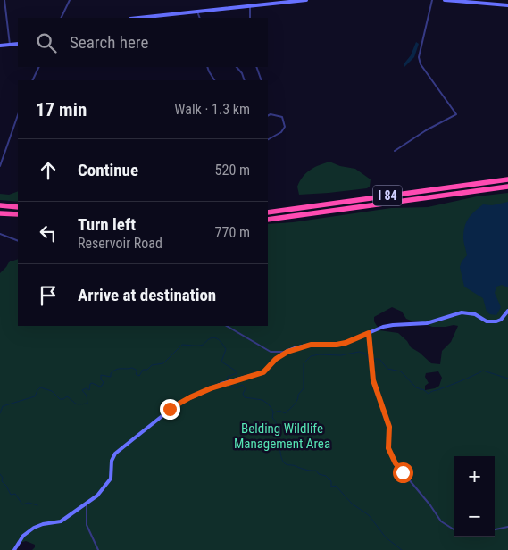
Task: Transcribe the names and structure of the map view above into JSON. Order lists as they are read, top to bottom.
{
  "streets": {
    "highway": ["I 84"]
  },
  "parks": ["Belding Wildlife Management Area"],
  "page": {
    "search": "Search here",
    "heading": ["17 min", "Walk · 1.3 km"],
    "list": [
      ["Continue", "520 m"],
      ["Turn left", "Reservoir Road", "770 m"],
      "Arrive at destination"
    ],
    "map_buttons": ["+", "−"]
  }
}
